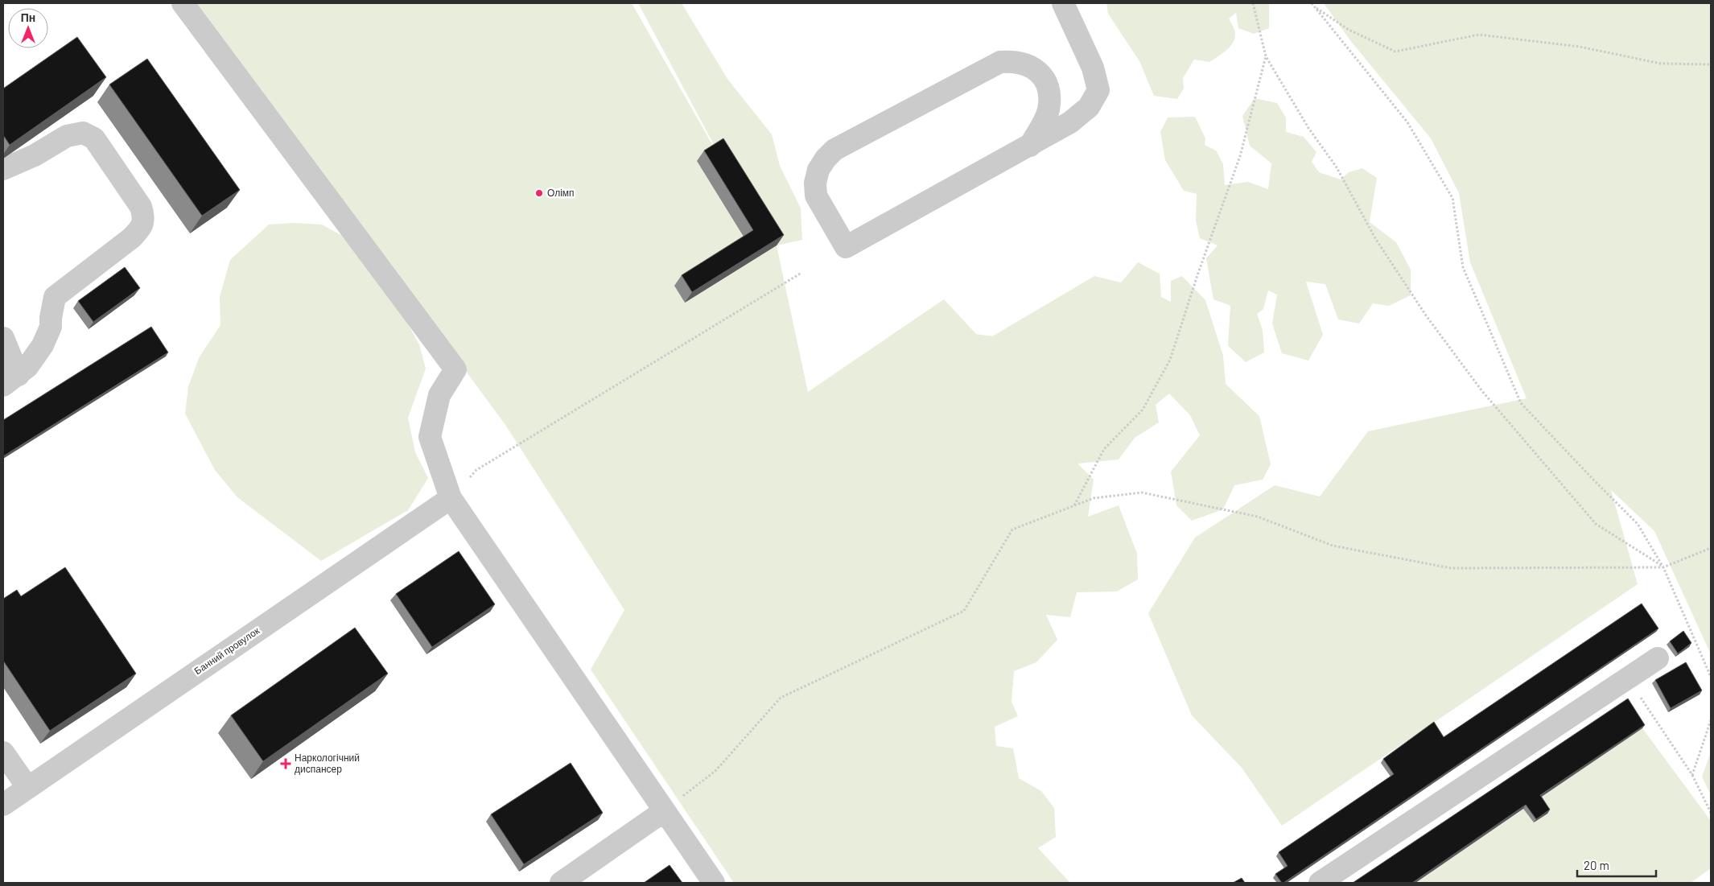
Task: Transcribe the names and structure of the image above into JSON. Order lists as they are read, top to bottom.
{
  "streets": {
    "street": ["Банний провулок"]
  },
  "places": {
    "other": ["Олімп"],
    "health": ["Наркологічний диспансер"]
  },
  "scale_bar": "20 m",
  "north": "top"
}
